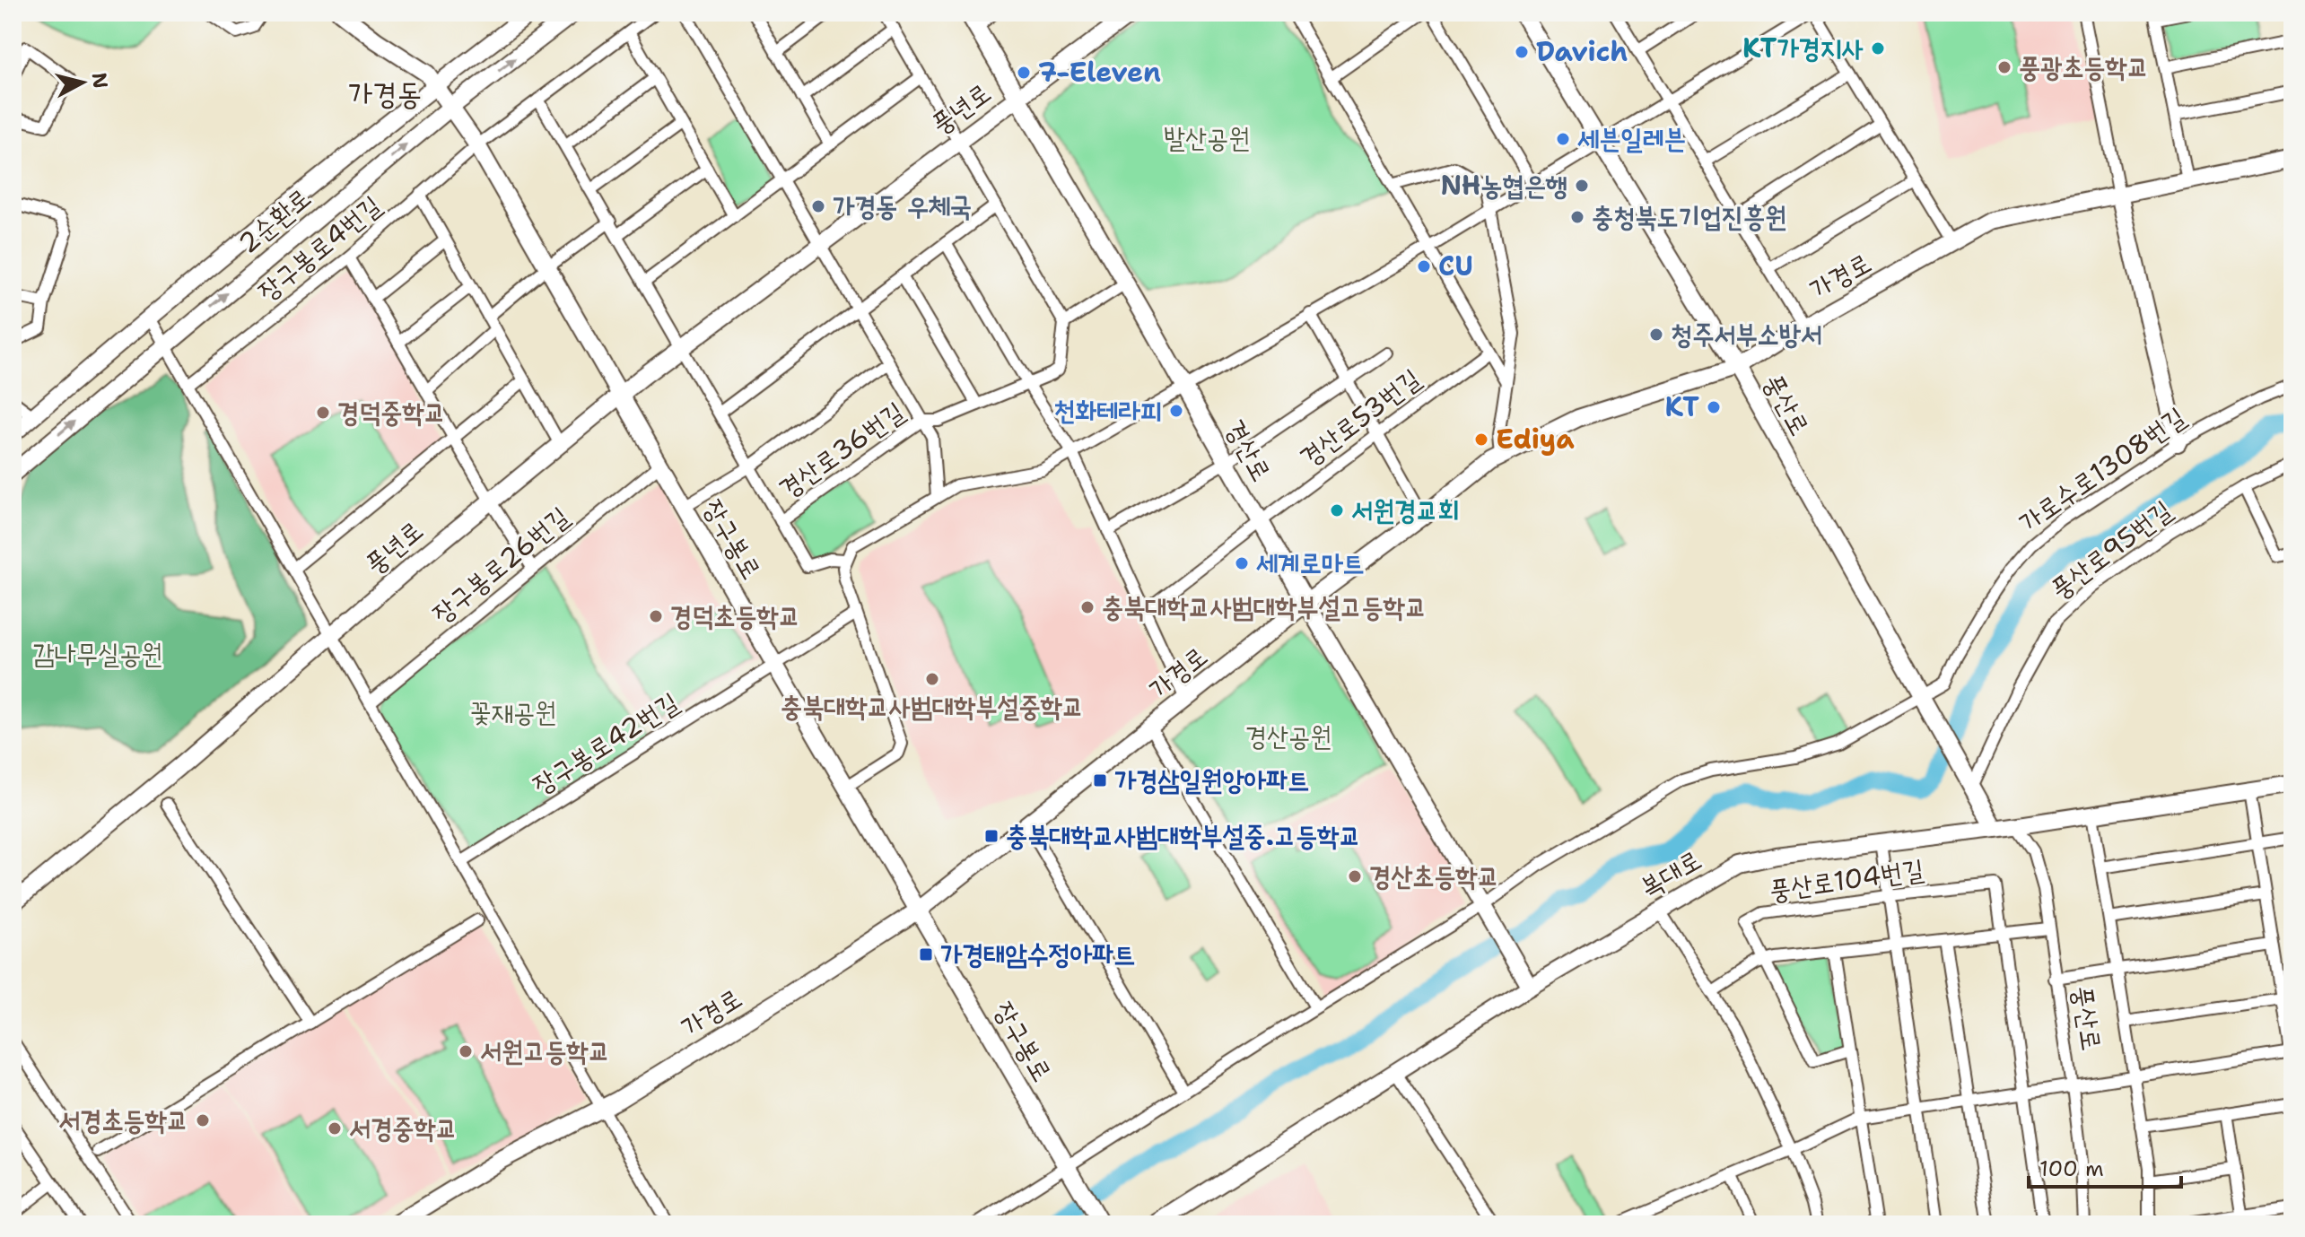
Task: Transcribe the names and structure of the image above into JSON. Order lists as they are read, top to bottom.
{
  "streets": {
    "street": [
      "풍년로",
      "2순환로",
      "장구봉로4번길",
      "가경로",
      "풍산로",
      "경산로53번길",
      "경산로36번길",
      "경산로",
      "가로수로1308번길",
      "장구봉로",
      "풍산로95번길",
      "장구봉로26번길",
      "장구봉로42번길",
      "복대로",
      "풍산로104번길"
    ]
  },
  "crossings": [
    ["풍년로", "경산로"],
    ["풍년로", "장구봉로"],
    ["2순환로", "장구봉로"],
    ["장구봉로4번길", "장구봉로"],
    ["가경로", "풍산로"],
    ["가경로", "경산로"],
    ["가경로", "장구봉로"],
    ["풍산로", "가로수로1308번길"],
    ["풍산로", "풍산로95번길"],
    ["풍산로", "복대로"],
    ["경산로53번길", "경산로"],
    ["경산로", "가로수로1308번길"],
    ["경산로", "복대로"],
    ["가로수로1308번길", "장구봉로"],
    ["장구봉로", "장구봉로26번길"],
    ["장구봉로", "장구봉로42번길"]
  ],
  "districts": ["가경동"],
  "parks": [
    "발산공원",
    "감나무실공원",
    "꽃재공원",
    "경산공원"
  ],
  "places": {
    "other": [
      "KT가경지사",
      "Davich",
      "풍광초등학교",
      "7-Eleven",
      "세븐일레븐",
      "NH농협은행",
      "가경동 우체국",
      "충청북도기업진흥원",
      "CU",
      "청주서부소방서",
      "KT",
      "천화테라피",
      "경덕중학교",
      "Ediya",
      "서원경교회",
      "세계로마트",
      "충북대학교사범대학부설고등학교",
      "경덕초등학교",
      "충북대학교사범대학부설중학교",
      "경산초등학교",
      "서원고등학교",
      "서경초등학교",
      "서경중학교"
    ],
    "transit": ["가경삼일원앙아파트", "충북대학교사범대학부설중.고등학교", "가경태암수정아파트"]
  },
  "scale_bar": "100 m",
  "north": "right"
}
